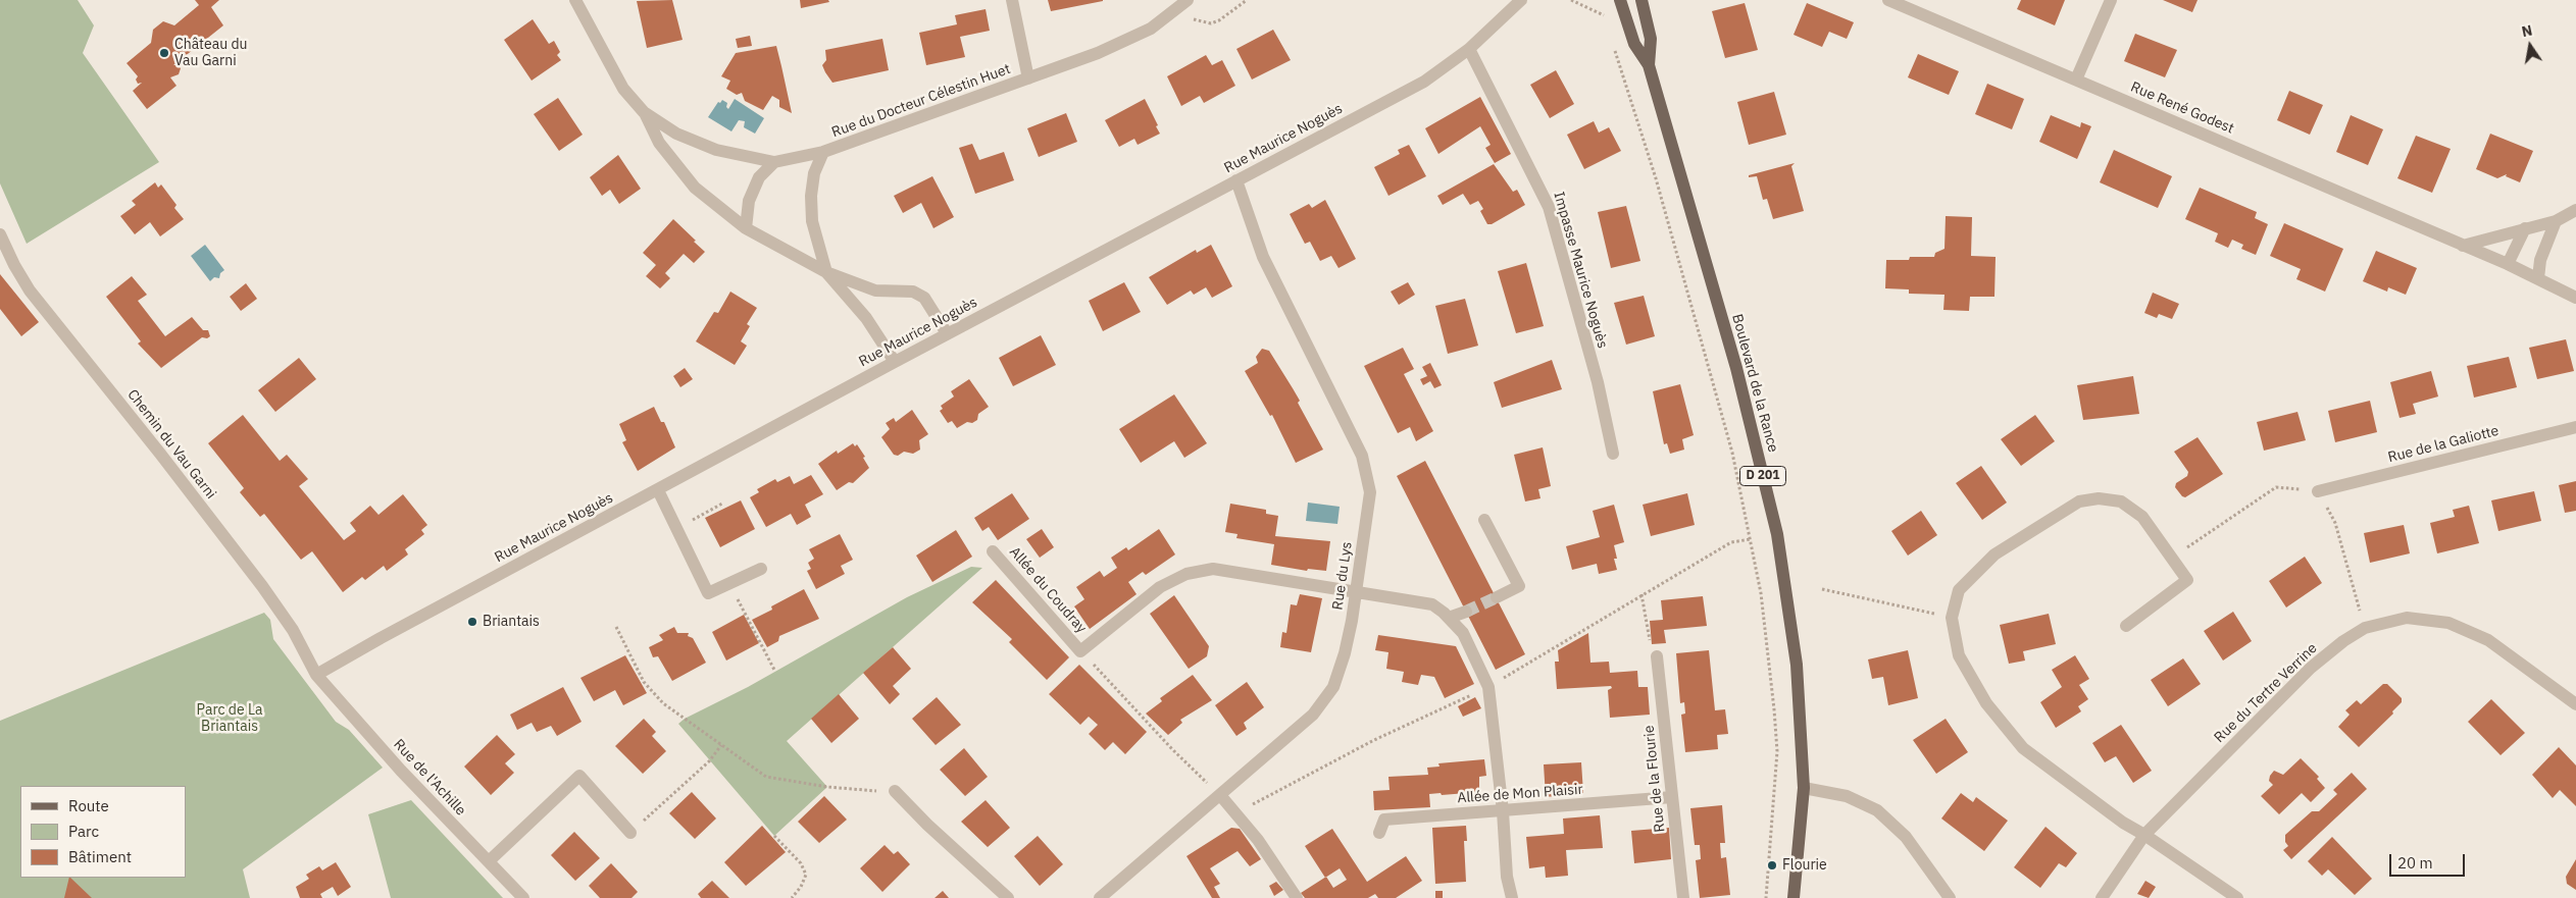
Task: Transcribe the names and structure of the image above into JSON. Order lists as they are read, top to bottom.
{
  "streets": {
    "main road": ["Boulevard de la Rance", "D 201"],
    "street": [
      "Rue du Docteur Célestin Huet",
      "Rue René Godest",
      "Rue Maurice Noguès",
      "Impasse Maurice Noguès",
      "Chemin du Vau Garni",
      "Rue de la Galiotte",
      "Rue du Lys",
      "Allée du Coudray",
      "Rue du Tertre Verrine",
      "Rue de l'Achille",
      "Rue de la Flourie",
      "Allée de Mon Plaisir"
    ]
  },
  "crossings": [
    ["Rue du Docteur Célestin Huet", "Rue Maurice Noguès"],
    ["Rue Maurice Noguès", "Impasse Maurice Noguès"],
    ["Rue Maurice Noguès", "Chemin du Vau Garni"],
    ["Rue Maurice Noguès", "Rue du Lys"],
    ["Rue Maurice Noguès", "Rue de l'Achille"],
    ["Chemin du Vau Garni", "Rue de l'Achille"],
    ["Rue du Lys", "Allée du Coudray"],
    ["Allée du Coudray", "Allée de Mon Plaisir"],
    ["Rue de la Flourie", "Allée de Mon Plaisir"]
  ],
  "parks": ["Parc de La Briantais"],
  "places": ["Château du Vau Garni", "Briantais", "Flourie"],
  "legend": ["Route", "Parc", "Bâtiment"],
  "scale_bar": "20 m",
  "north": "top"
}
